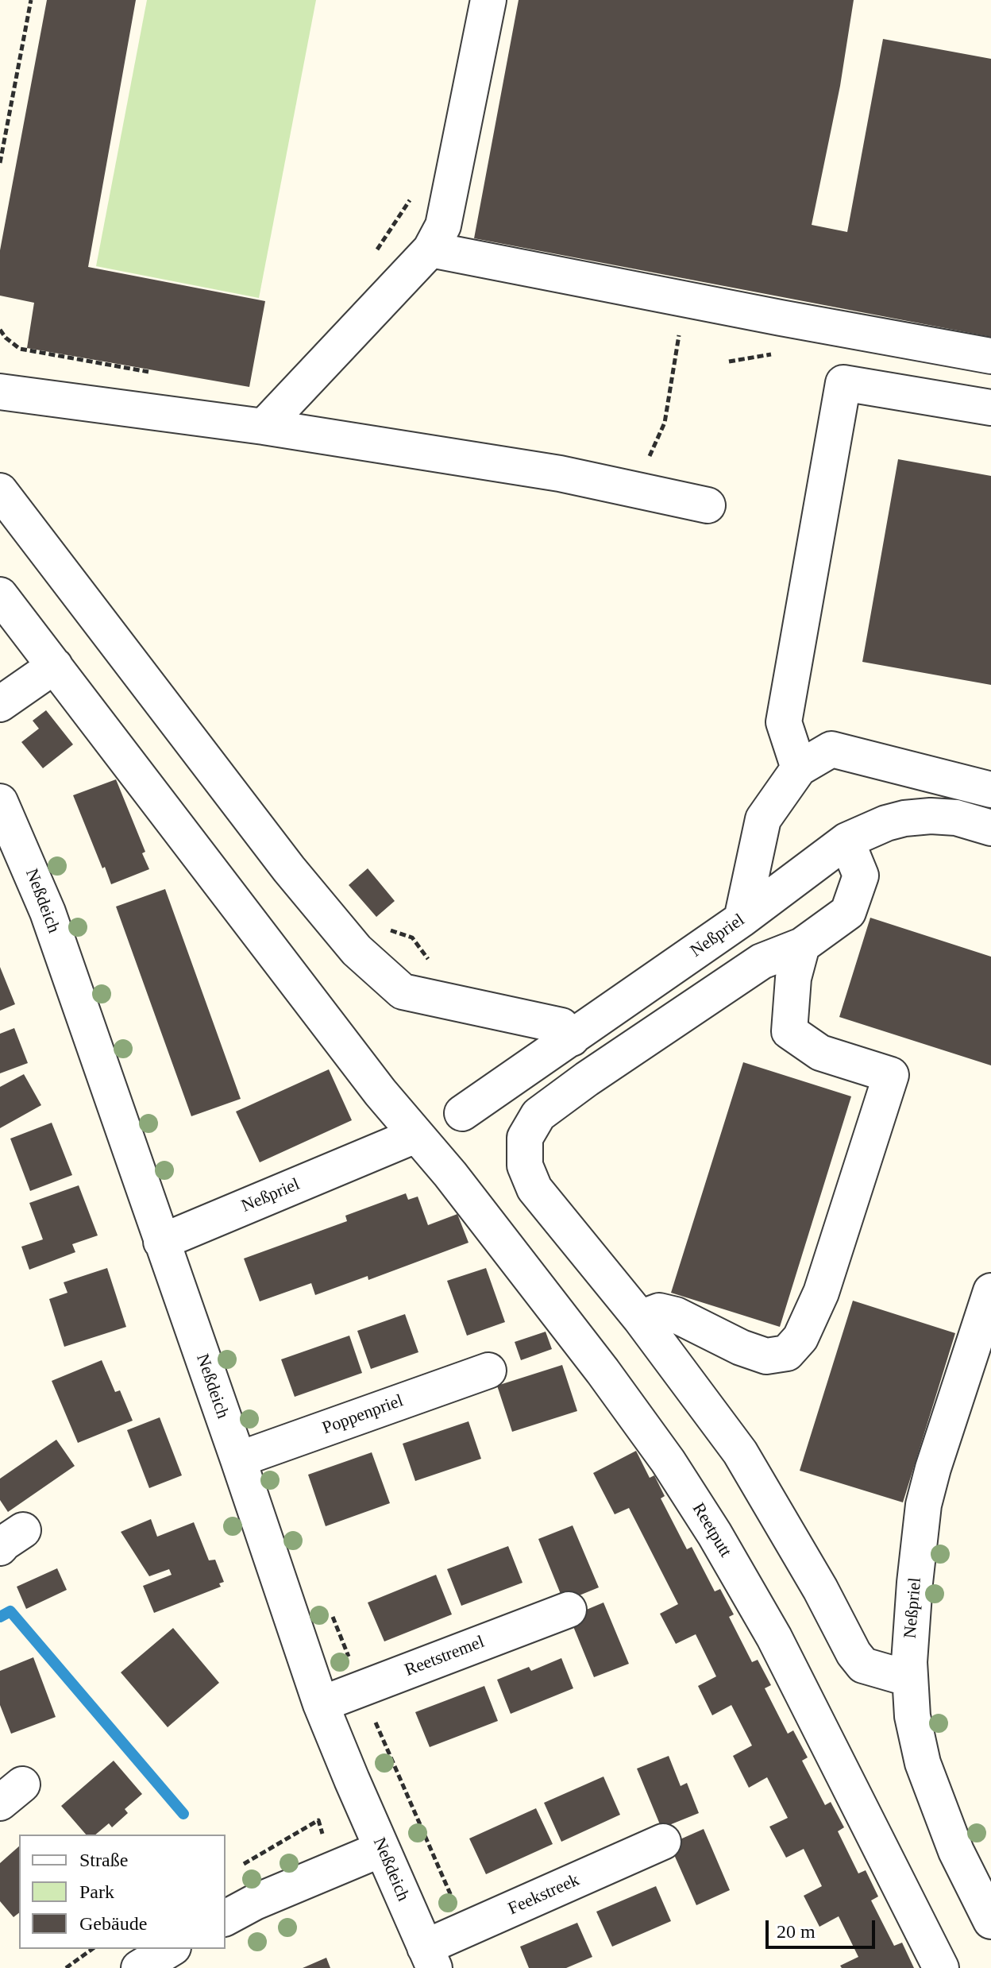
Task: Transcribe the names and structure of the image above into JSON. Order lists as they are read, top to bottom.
{
  "streets": {
    "street": [
      "Neßdeich",
      "Neßpriel",
      "Poppenpriel",
      "Reetputt",
      "Reetstremel",
      "Feekstreek"
    ]
  },
  "crossings": [
    ["Neßdeich", "Neßpriel"],
    ["Neßdeich", "Poppenpriel"],
    ["Neßdeich", "Reetstremel"],
    ["Neßdeich", "Feekstreek"],
    ["Neßpriel", "Reetputt"]
  ],
  "legend": ["Straße", "Park", "Gebäude"],
  "scale_bar": "20 m"
}
